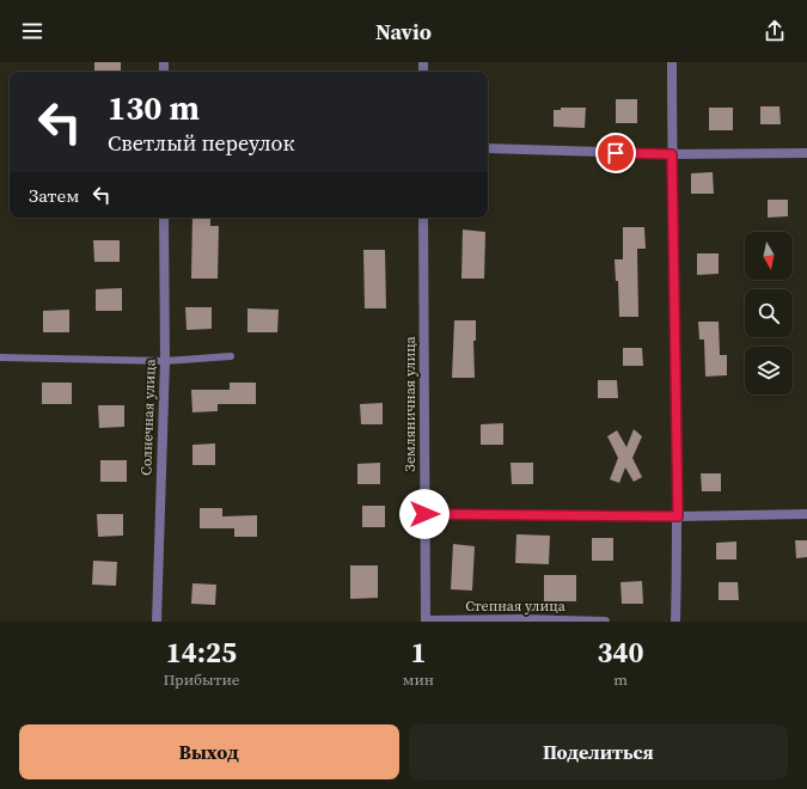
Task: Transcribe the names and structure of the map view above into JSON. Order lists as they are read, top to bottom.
{
  "streets": {
    "street": ["Земляничная улица", "Солнечная улица", "Степная улица"]
  },
  "crossings": [
    ["Земляничная улица", "Степная улица"]
  ],
  "north": "bottom",
  "page": {
    "header": "Navio",
    "turn": ["130 m", "Светлый переулок"],
    "then": "Затем",
    "eta": [
      "14:25",
      "Прибытие",
      "1",
      "мин",
      "340",
      "m"
    ],
    "buttons": ["Выход", "Поделиться"]
  }
}
